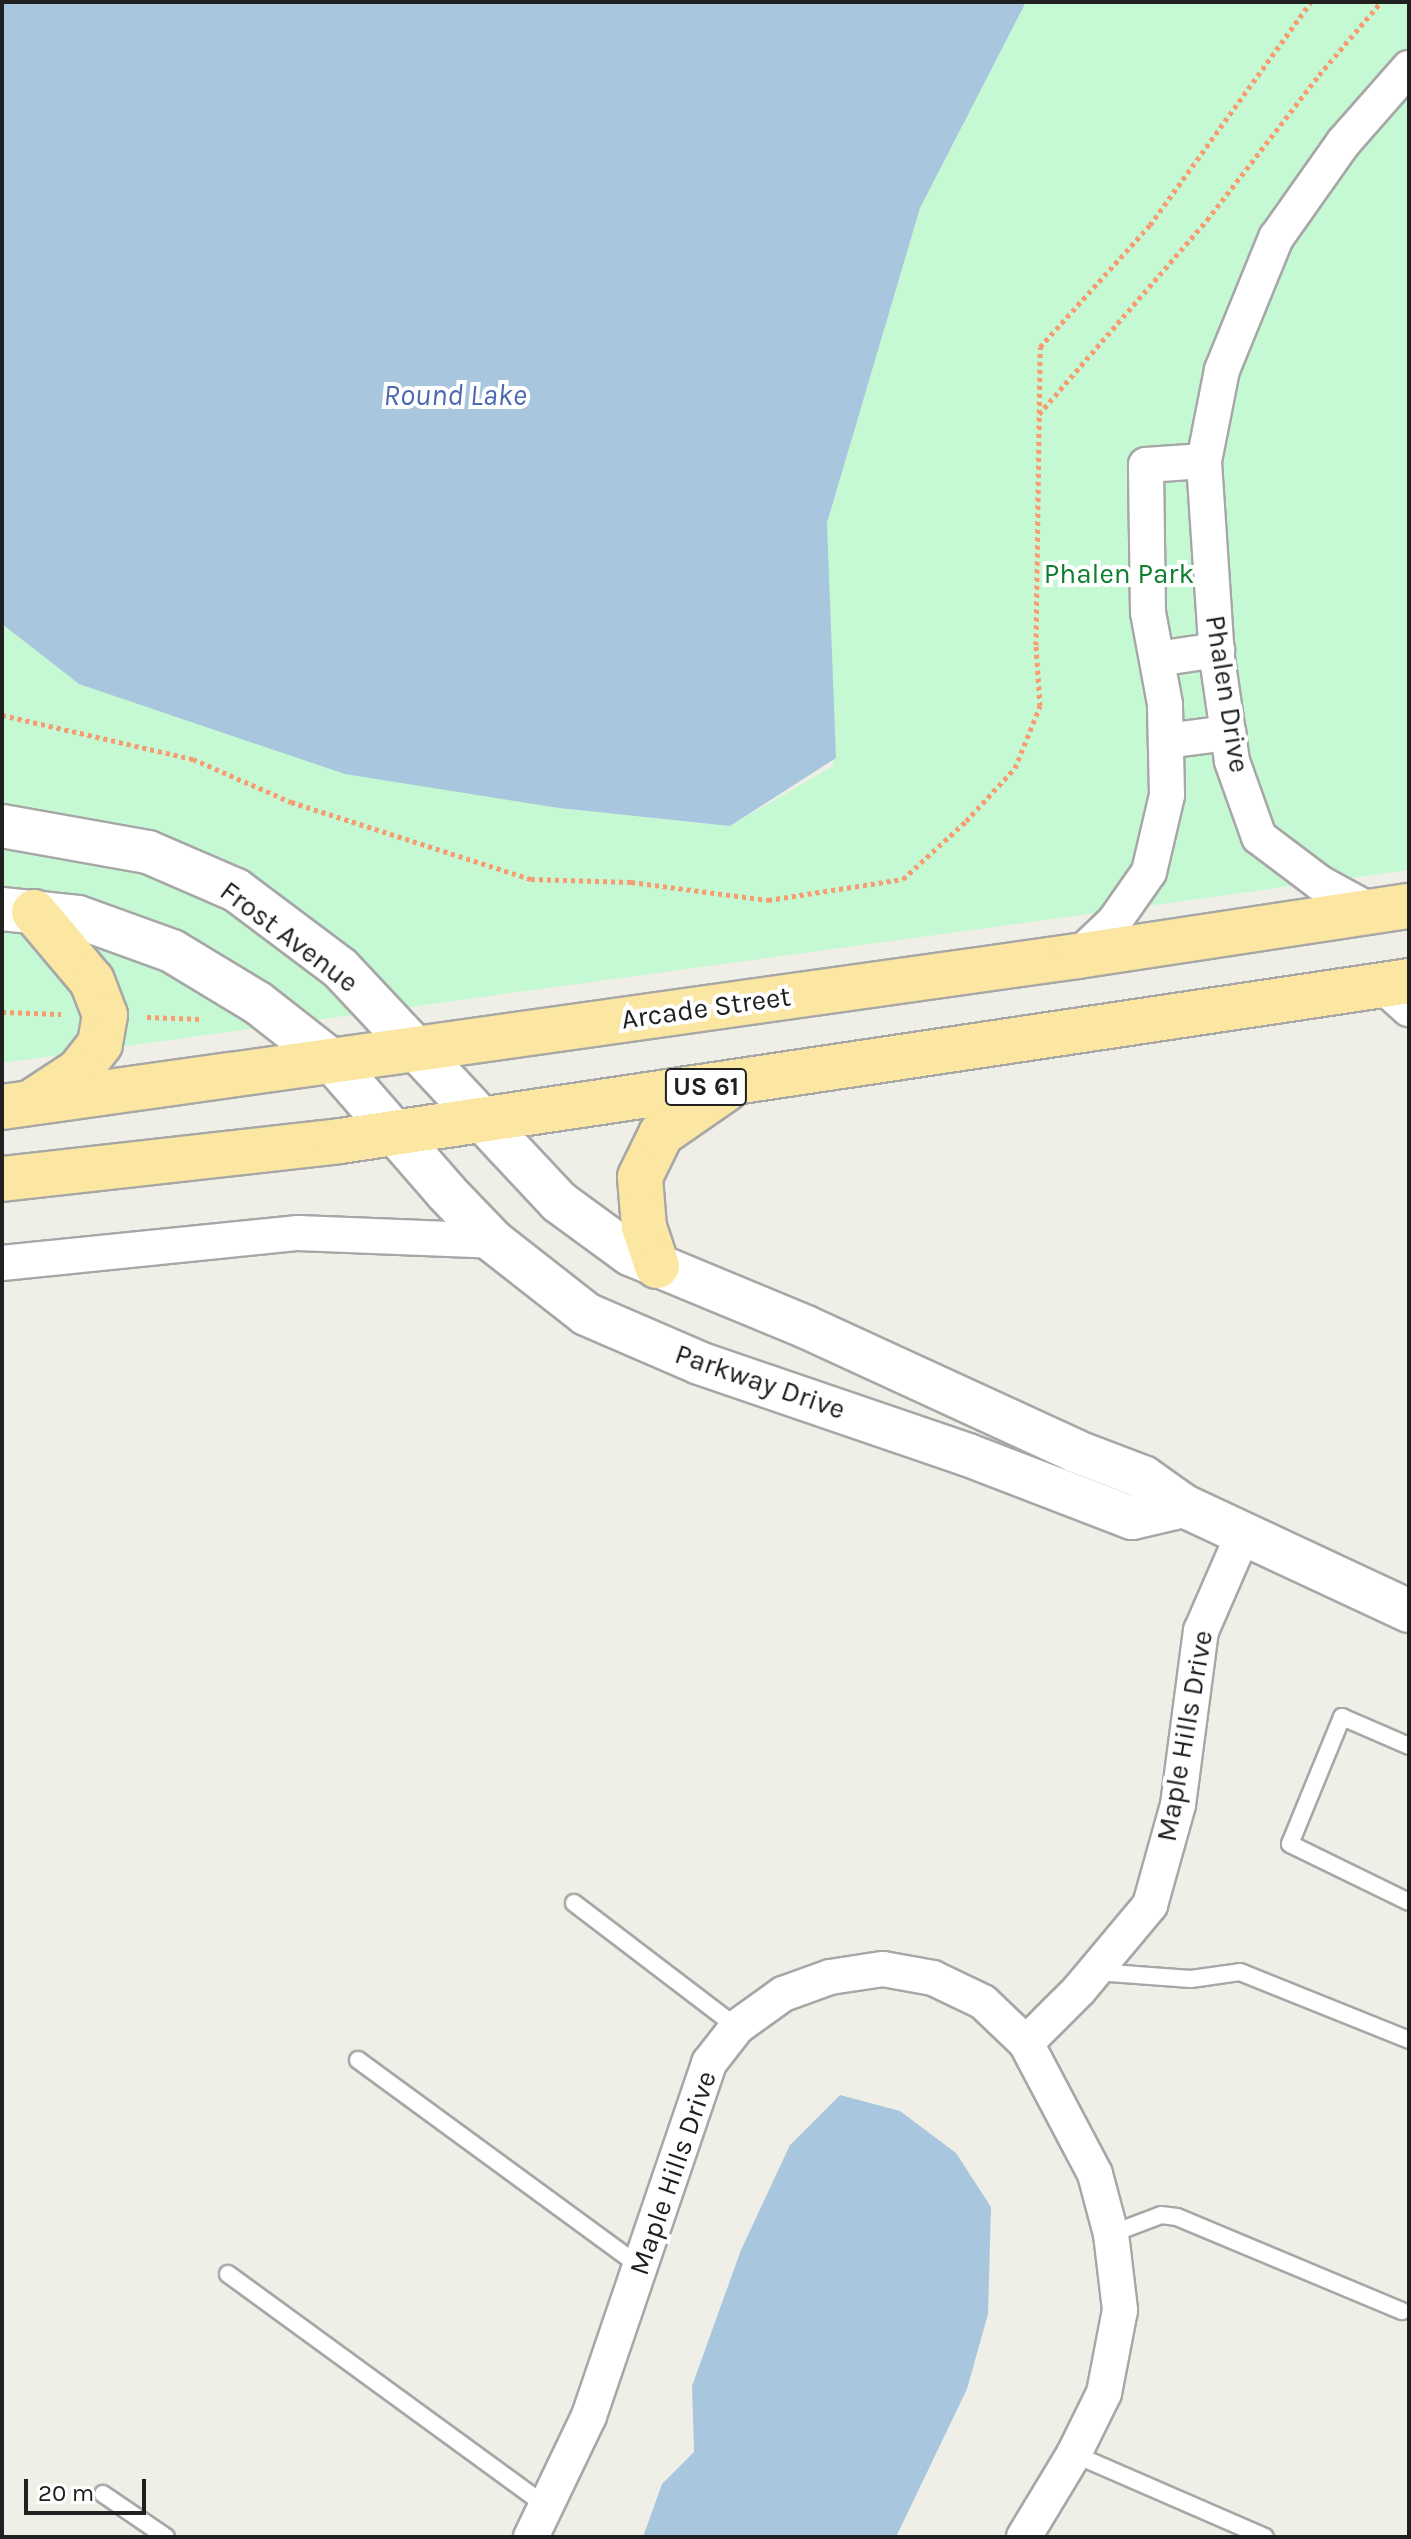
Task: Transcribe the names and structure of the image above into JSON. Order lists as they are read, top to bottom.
{
  "streets": {
    "main road": ["Arcade Street", "US 61"],
    "street": [
      "Phalen Drive",
      "Frost Avenue",
      "Parkway Drive",
      "Maple Hills Drive"
    ]
  },
  "crossings": [
    ["Phalen Drive", "Arcade Street"],
    ["Frost Avenue", "Arcade Street"],
    ["Frost Avenue", "US 61"],
    ["US 61", "Parkway Drive"]
  ],
  "water": ["Round Lake"],
  "parks": ["Phalen Park"],
  "scale_bar": "20 m"
}
